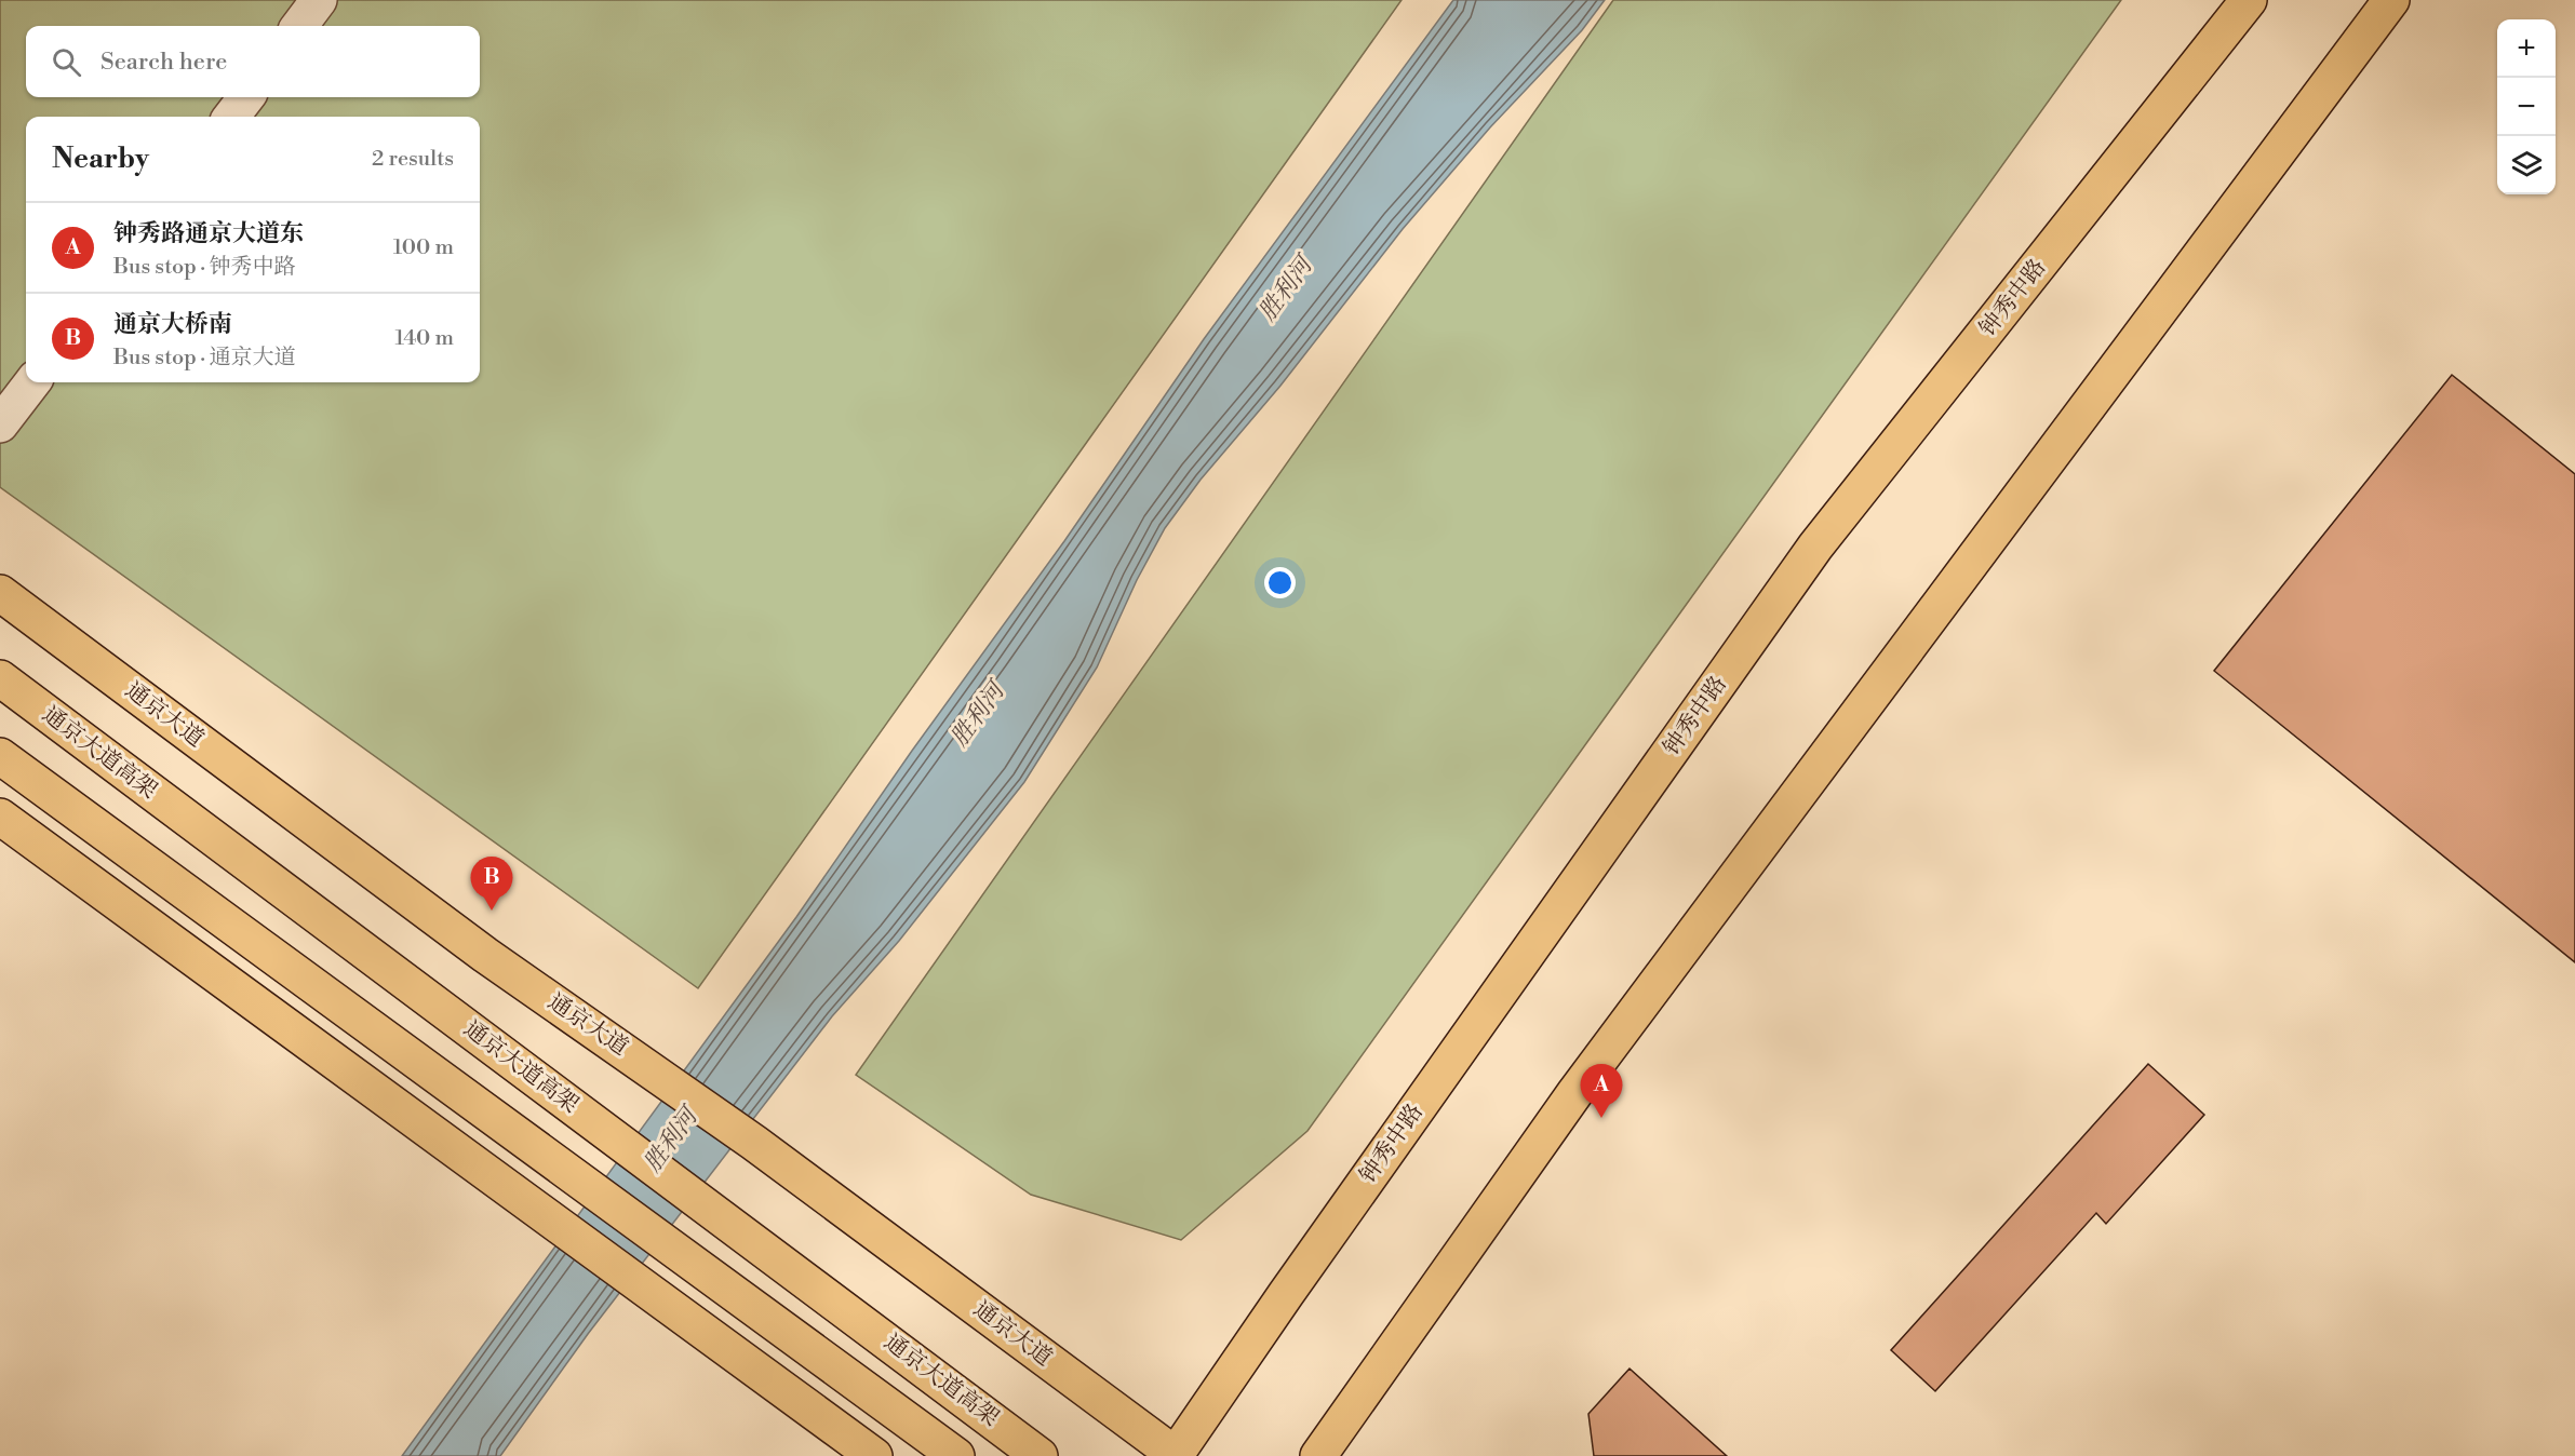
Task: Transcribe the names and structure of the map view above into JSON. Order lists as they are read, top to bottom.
{
  "streets": {
    "main road": ["钟秀中路", "通京大道", "通京大道高架"]
  },
  "crossings": [
    ["钟秀中路", "通京大道"]
  ],
  "water": ["胜利河"],
  "page": {
    "map_buttons": ["+", "−"],
    "search": "Search here",
    "heading": ["Nearby", "2 results"],
    "list": [
      {
        "mark": "A",
        "name": "钟秀路通京大道东",
        "note": "Bus stop · 钟秀中路",
        "value": "100 m"
      },
      {
        "mark": "B",
        "name": "通京大桥南",
        "note": "Bus stop · 通京大道",
        "value": "140 m"
      }
    ],
    "pins": ["B", "A"]
  }
}
